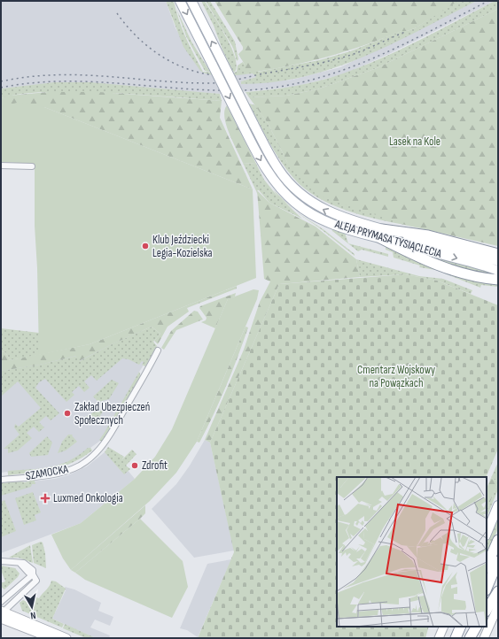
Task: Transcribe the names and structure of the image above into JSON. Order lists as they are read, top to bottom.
{
  "streets": {
    "main road": ["ALEJA PRYMASA TYSIĄCLECIA"],
    "street": ["SZAMOCKA"]
  },
  "parks": ["Lasek na Kole", "Cmentarz Wojskowy na Powązkach"],
  "places": {
    "other": ["Klub Jeździecki Legia-Kozielska", "Zakład Ubezpieczeń Społecznych", "Zdrofit"],
    "health": ["Luxmed Onkologia"]
  },
  "north": "bottom"
}
